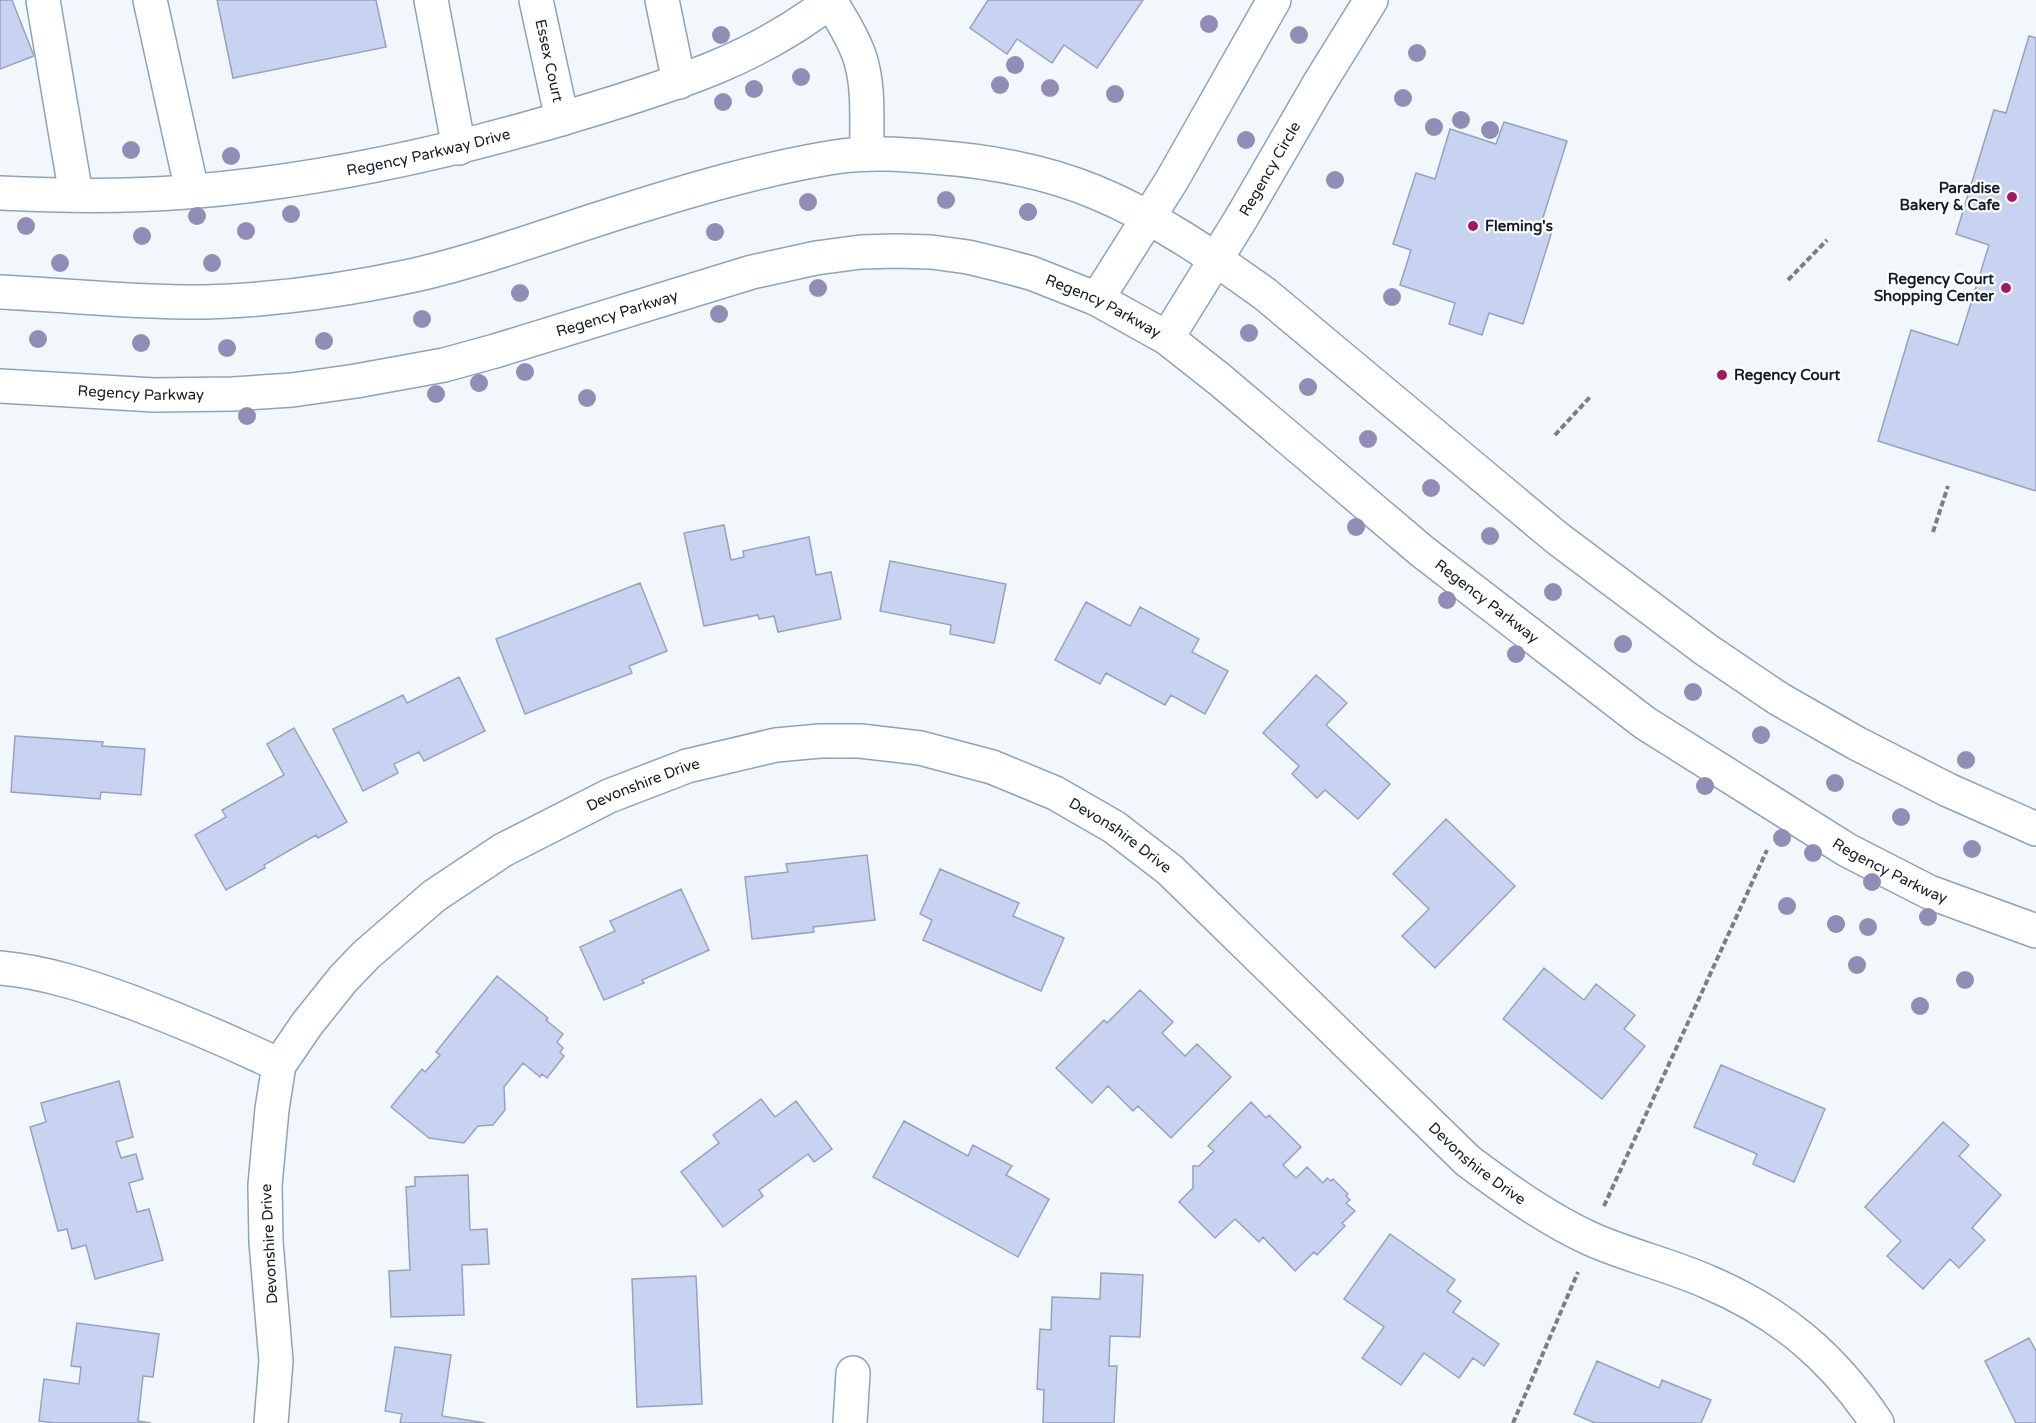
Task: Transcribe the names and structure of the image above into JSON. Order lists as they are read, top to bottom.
{
  "streets": {
    "street": [
      "Essex Court",
      "Regency Parkway Drive",
      "Regency Circle",
      "Regency Parkway",
      "Devonshire Drive"
    ]
  },
  "crossings": [
    ["Essex Court", "Regency Parkway Drive"],
    ["Regency Circle", "Regency Parkway"]
  ],
  "places": [
    "Paradise Bakery & Cafe",
    "Fleming's",
    "Regency Court Shopping Center",
    "Regency Court"
  ]
}
